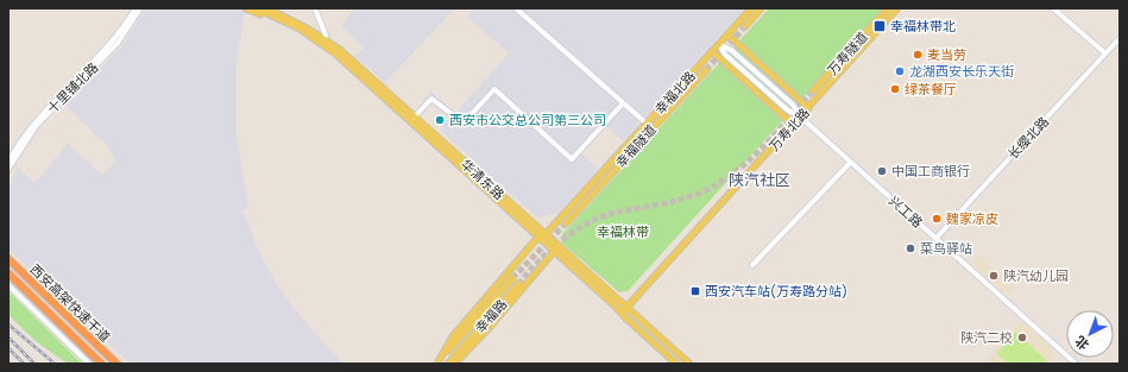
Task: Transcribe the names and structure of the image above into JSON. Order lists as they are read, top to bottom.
{
  "streets": {
    "highway": ["西安高架快速干道"],
    "main road": [
      "万寿隧道",
      "幸福北路",
      "万寿北路",
      "幸福隧道",
      "华清东路",
      "幸福路"
    ],
    "street": ["十里铺北路", "长缨北路", "兴工路"]
  },
  "crossings": [
    ["幸福北路", "华清东路"],
    ["幸福北路", "兴工路"],
    ["万寿北路", "华清东路"],
    ["万寿北路", "兴工路"],
    ["长缨北路", "兴工路"]
  ],
  "districts": ["陕汽社区"],
  "parks": ["幸福林带"],
  "places": {
    "transit": ["幸福林带北", "西安汽车站(万寿路分站)"],
    "other": [
      "麦当劳",
      "龙湖西安长乐天街",
      "绿茶餐厅",
      "西安市公交总公司第三公司",
      "中国工商银行",
      "魏家凉皮",
      "菜鸟驿站",
      "陕汽幼儿园",
      "陕汽二校"
    ]
  },
  "north": "bottom left"
}
